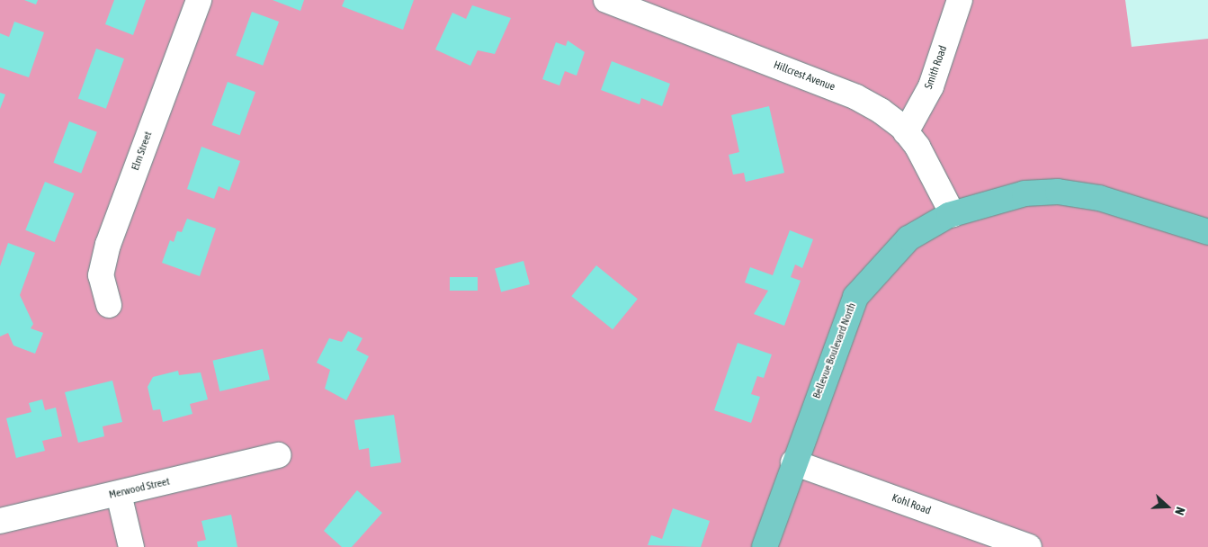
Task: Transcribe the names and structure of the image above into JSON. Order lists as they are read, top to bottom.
{
  "streets": {
    "main road": ["Bellevue Boulevard North"],
    "street": [
      "Smith Road",
      "Hillcrest Avenue",
      "Elm Street",
      "Merwood Street",
      "Kohl Road"
    ]
  },
  "crossings": [
    ["Smith Road", "Hillcrest Avenue"],
    ["Hillcrest Avenue", "Bellevue Boulevard North"],
    ["Bellevue Boulevard North", "Kohl Road"]
  ],
  "north": "right"
}
